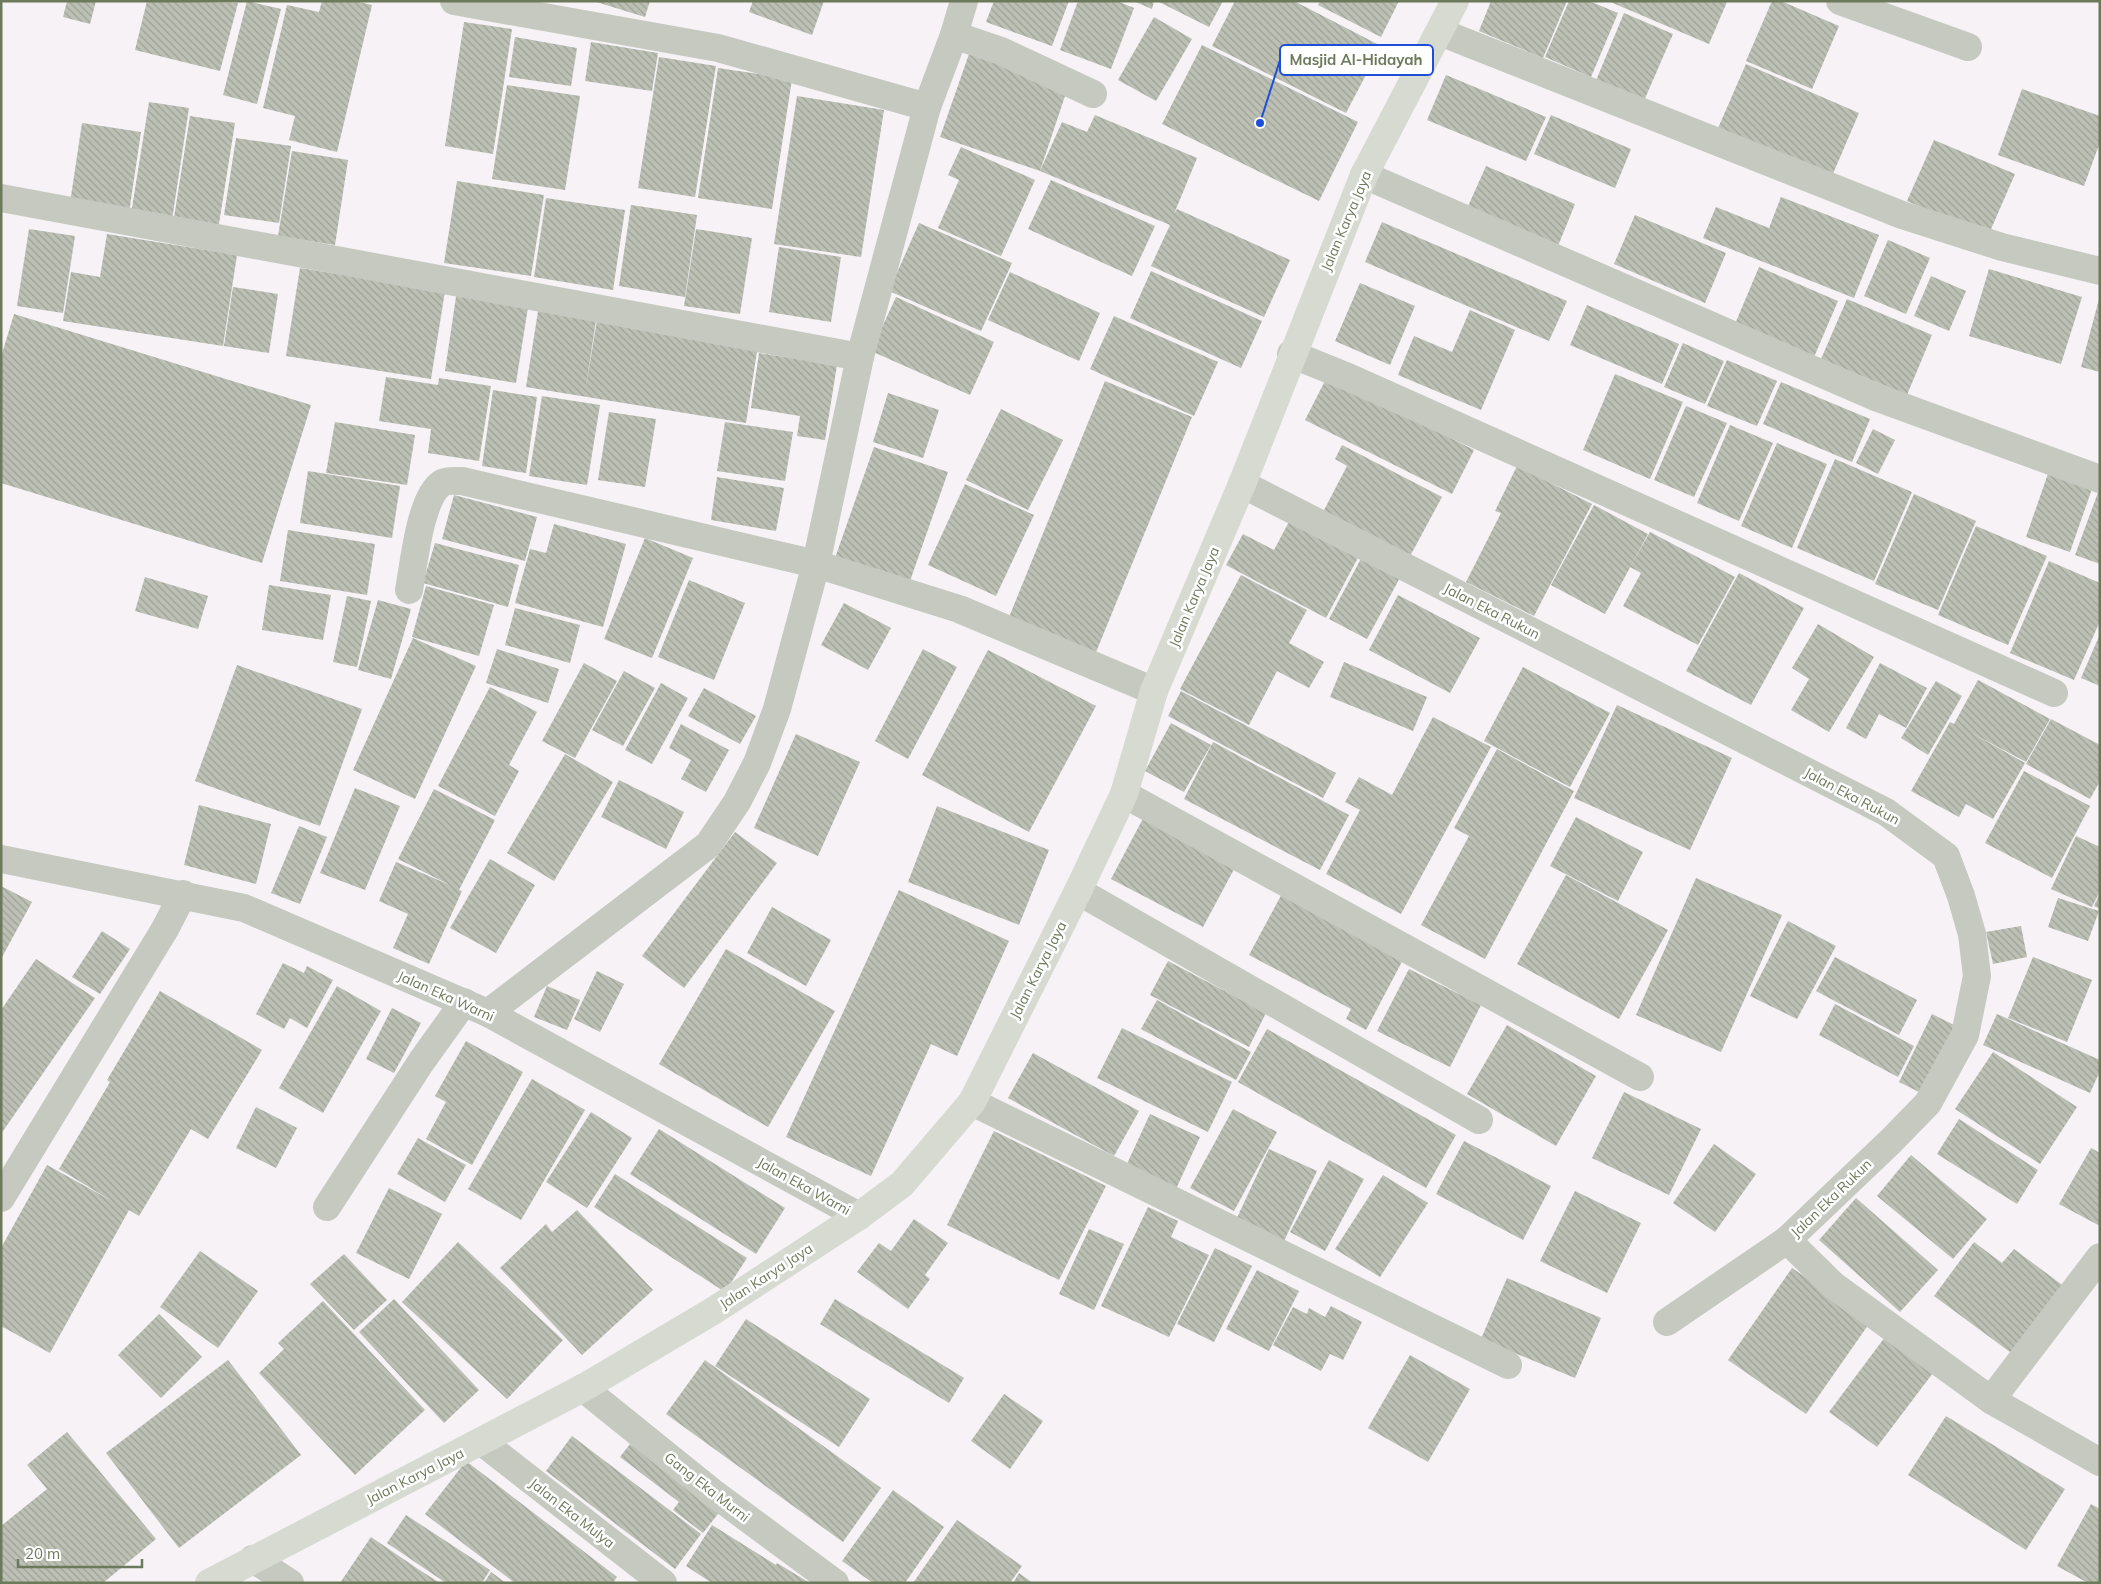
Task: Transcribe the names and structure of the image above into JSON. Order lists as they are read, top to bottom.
{
  "streets": {
    "main road": ["Jalan Karya Jaya"],
    "street": [
      "Jalan Eka Rukun",
      "Jalan Eka Warni",
      "Gang Eka Murni",
      "Jalan Eka Mulya"
    ]
  },
  "crossings": [
    ["Jalan Karya Jaya", "Jalan Eka Rukun"],
    ["Jalan Karya Jaya", "Jalan Eka Warni"],
    ["Jalan Karya Jaya", "Gang Eka Murni"],
    ["Jalan Karya Jaya", "Jalan Eka Mulya"]
  ],
  "places": ["Masjid Al-Hidayah"],
  "scale_bar": "20 m"
}
